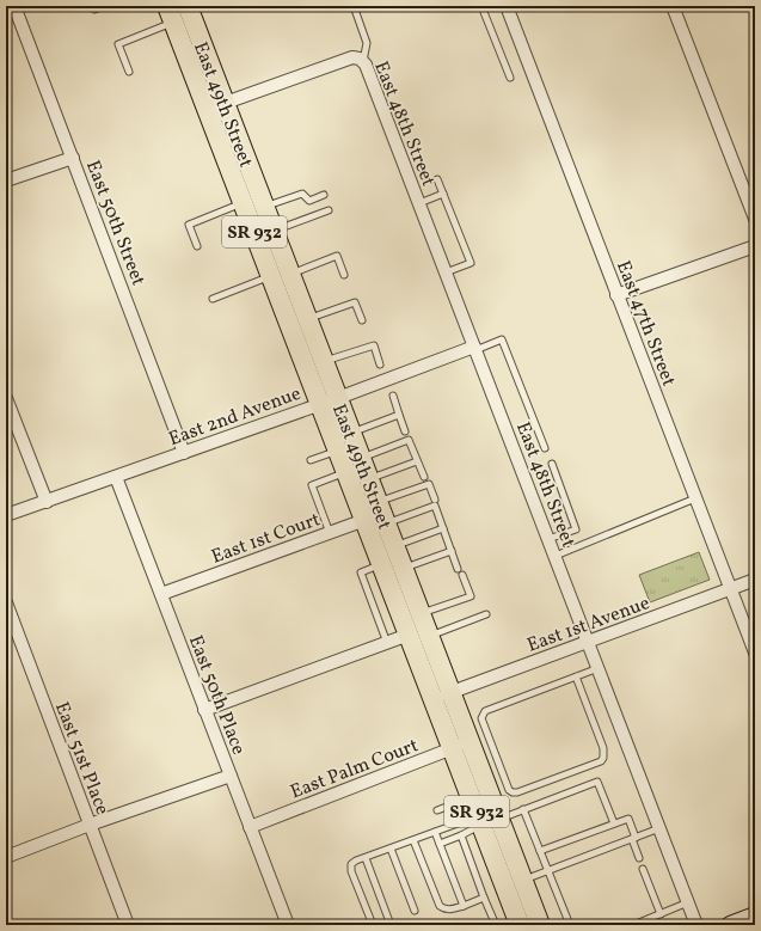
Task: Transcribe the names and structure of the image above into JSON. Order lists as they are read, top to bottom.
{
  "streets": {
    "main road": ["East 49th Street", "SR 932"],
    "street": [
      "East 48th Street",
      "East 50th Street",
      "East 47th Street",
      "East 2nd Avenue",
      "East 1st Court",
      "East 1st Avenue",
      "East 50th Place",
      "East 51st Place",
      "East Palm Court"
    ]
  },
  "crossings": [
    ["East 49th Street", "East 2nd Avenue"],
    ["East 49th Street", "East 1st Court"],
    ["East 49th Street", "East 1st Avenue"],
    ["East 49th Street", "East Palm Court"],
    ["East 48th Street", "East 2nd Avenue"],
    ["East 48th Street", "East 1st Avenue"],
    ["East 50th Street", "East 2nd Avenue"],
    ["East 47th Street", "East 1st Avenue"],
    ["East 2nd Avenue", "East 50th Place"],
    ["East 1st Court", "East 50th Place"],
    ["East 50th Place", "East Palm Court"]
  ]
}
